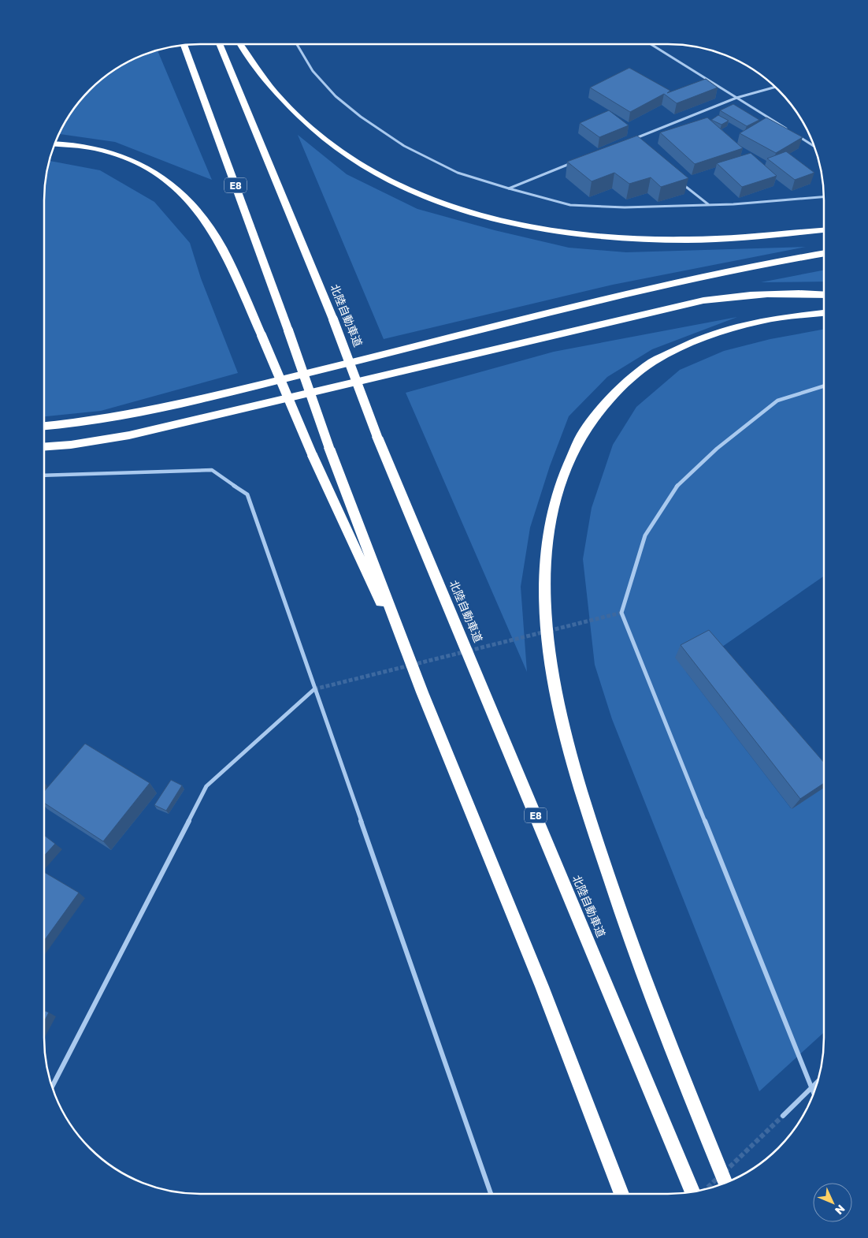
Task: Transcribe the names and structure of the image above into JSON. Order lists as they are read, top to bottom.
{
  "streets": {
    "highway": ["E8", "北陸自動車道"]
  },
  "north": "bottom right"
}
